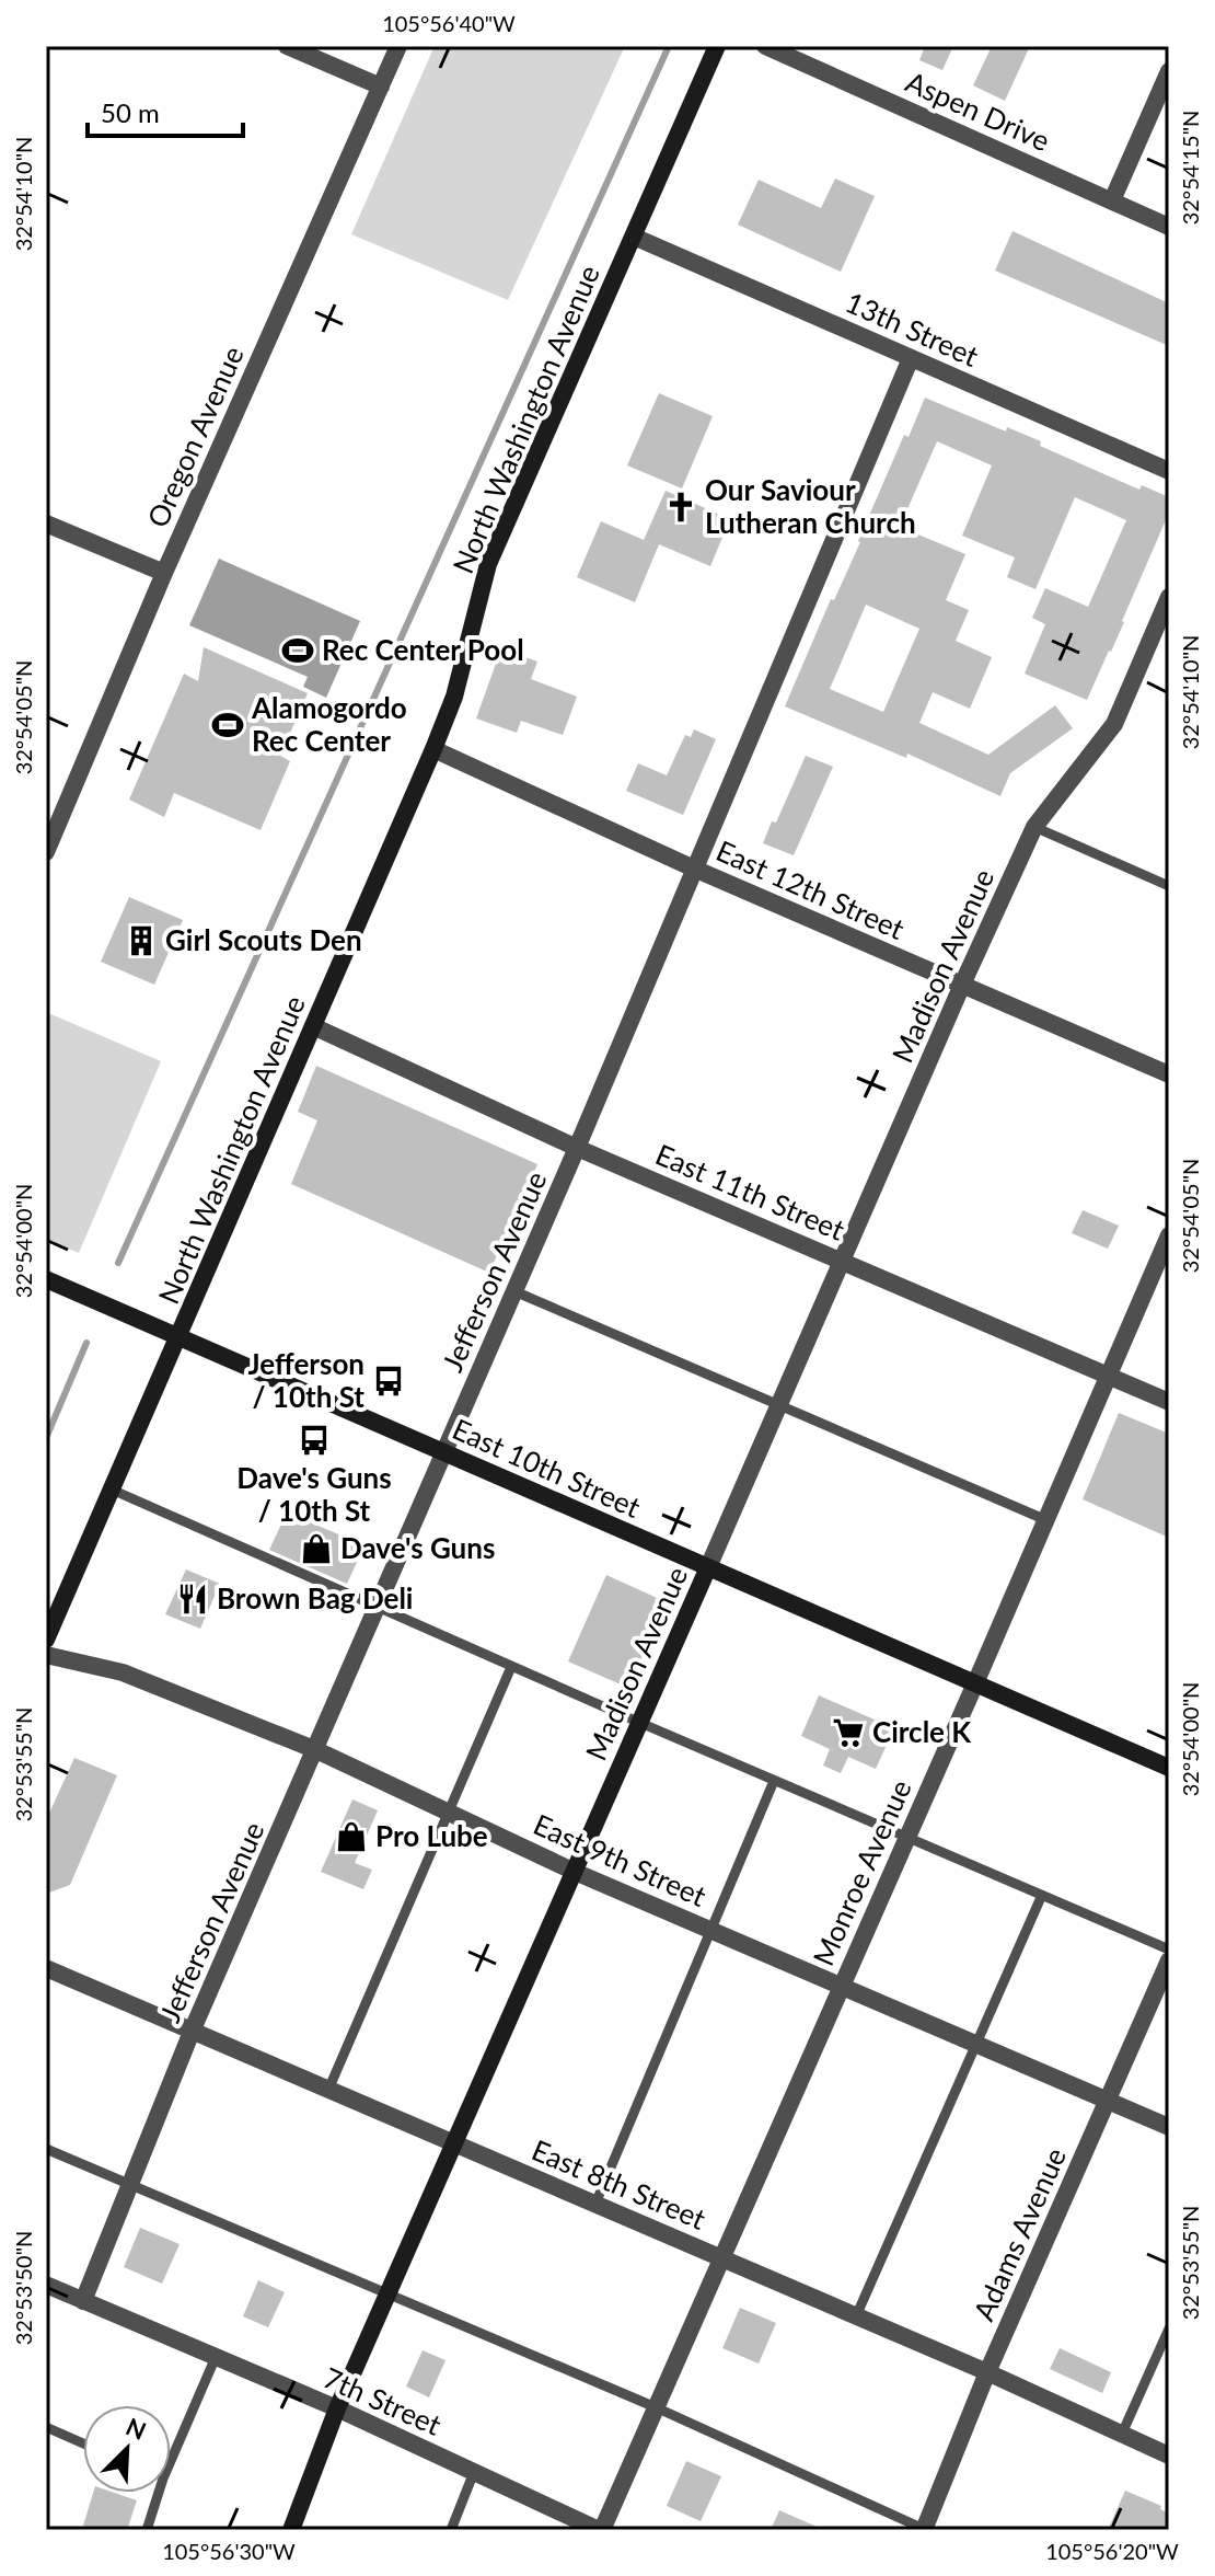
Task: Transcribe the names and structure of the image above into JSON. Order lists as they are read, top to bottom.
{
  "streets": {
    "main road": ["North Washington Avenue", "Madison Avenue", "East 10th Street"],
    "street": [
      "Aspen Drive",
      "13th Street",
      "Oregon Avenue",
      "East 12th Street",
      "East 11th Street",
      "Jefferson Avenue",
      "East 9th Street",
      "Monroe Avenue",
      "East 8th Street",
      "Adams Avenue",
      "7th Street"
    ]
  },
  "crossings": [
    ["13th Street", "North Washington Avenue"],
    ["13th Street", "Jefferson Avenue"],
    ["North Washington Avenue", "East 12th Street"],
    ["North Washington Avenue", "East 11th Street"],
    ["North Washington Avenue", "East 10th Street"],
    ["East 12th Street", "Madison Avenue"],
    ["East 12th Street", "Jefferson Avenue"],
    ["Madison Avenue", "East 11th Street"],
    ["Madison Avenue", "East 10th Street"],
    ["Madison Avenue", "East 9th Street"],
    ["Madison Avenue", "East 8th Street"],
    ["Madison Avenue", "7th Street"],
    ["East 11th Street", "Jefferson Avenue"],
    ["East 11th Street", "Monroe Avenue"],
    ["Jefferson Avenue", "East 10th Street"],
    ["Jefferson Avenue", "East 9th Street"],
    ["Jefferson Avenue", "East 8th Street"],
    ["Jefferson Avenue", "7th Street"],
    ["East 10th Street", "Monroe Avenue"],
    ["East 9th Street", "Monroe Avenue"],
    ["East 9th Street", "Adams Avenue"],
    ["Monroe Avenue", "East 8th Street"],
    ["Monroe Avenue", "7th Street"],
    ["East 8th Street", "Adams Avenue"]
  ],
  "places": {
    "church": ["Our Saviour Lutheran Church"],
    "sports": ["Rec Center Pool", "Alamogordo Rec Center"],
    "building": ["Girl Scouts Den"],
    "bus stop": ["Jefferson / 10th St", "Dave's Guns / 10th St"],
    "shop": ["Dave's Guns", "Pro Lube"],
    "restaurant": ["Brown Bag Deli"],
    "supermarket": ["Circle K"]
  },
  "scale_bar": "50 m",
  "north": "top right",
  "coordinates": [
    "105°56'40\"W",
    "32°54'15\"N",
    "32°54'10\"N",
    "32°54'05\"N",
    "32°54'00\"N",
    "32°53'55\"N",
    "32°53'50\"N",
    "105°56'30\"W",
    "105°56'20\"W"
  ]
}
